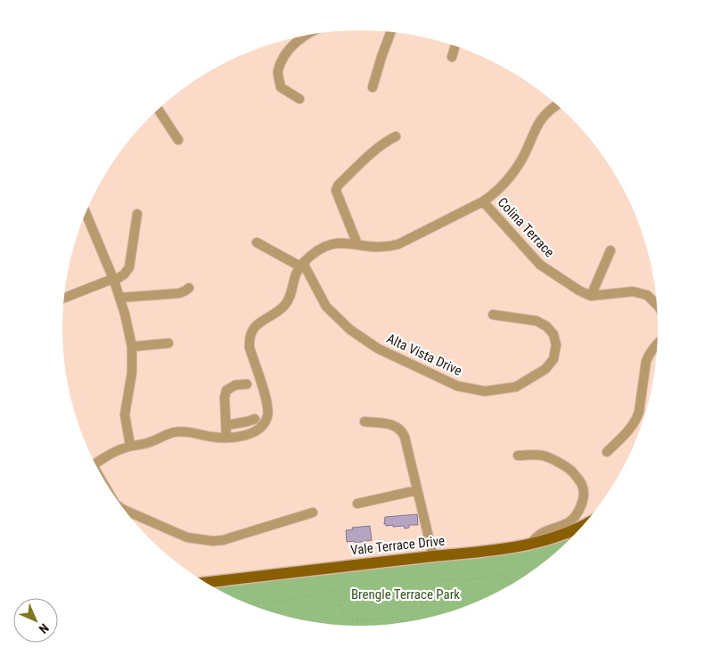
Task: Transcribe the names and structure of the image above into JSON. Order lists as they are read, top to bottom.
{
  "streets": {
    "main road": ["Vale Terrace Drive"],
    "street": ["Colina Terrace", "Alta Vista Drive"]
  },
  "parks": ["Brengle Terrace Park"],
  "north": "bottom right"
}
